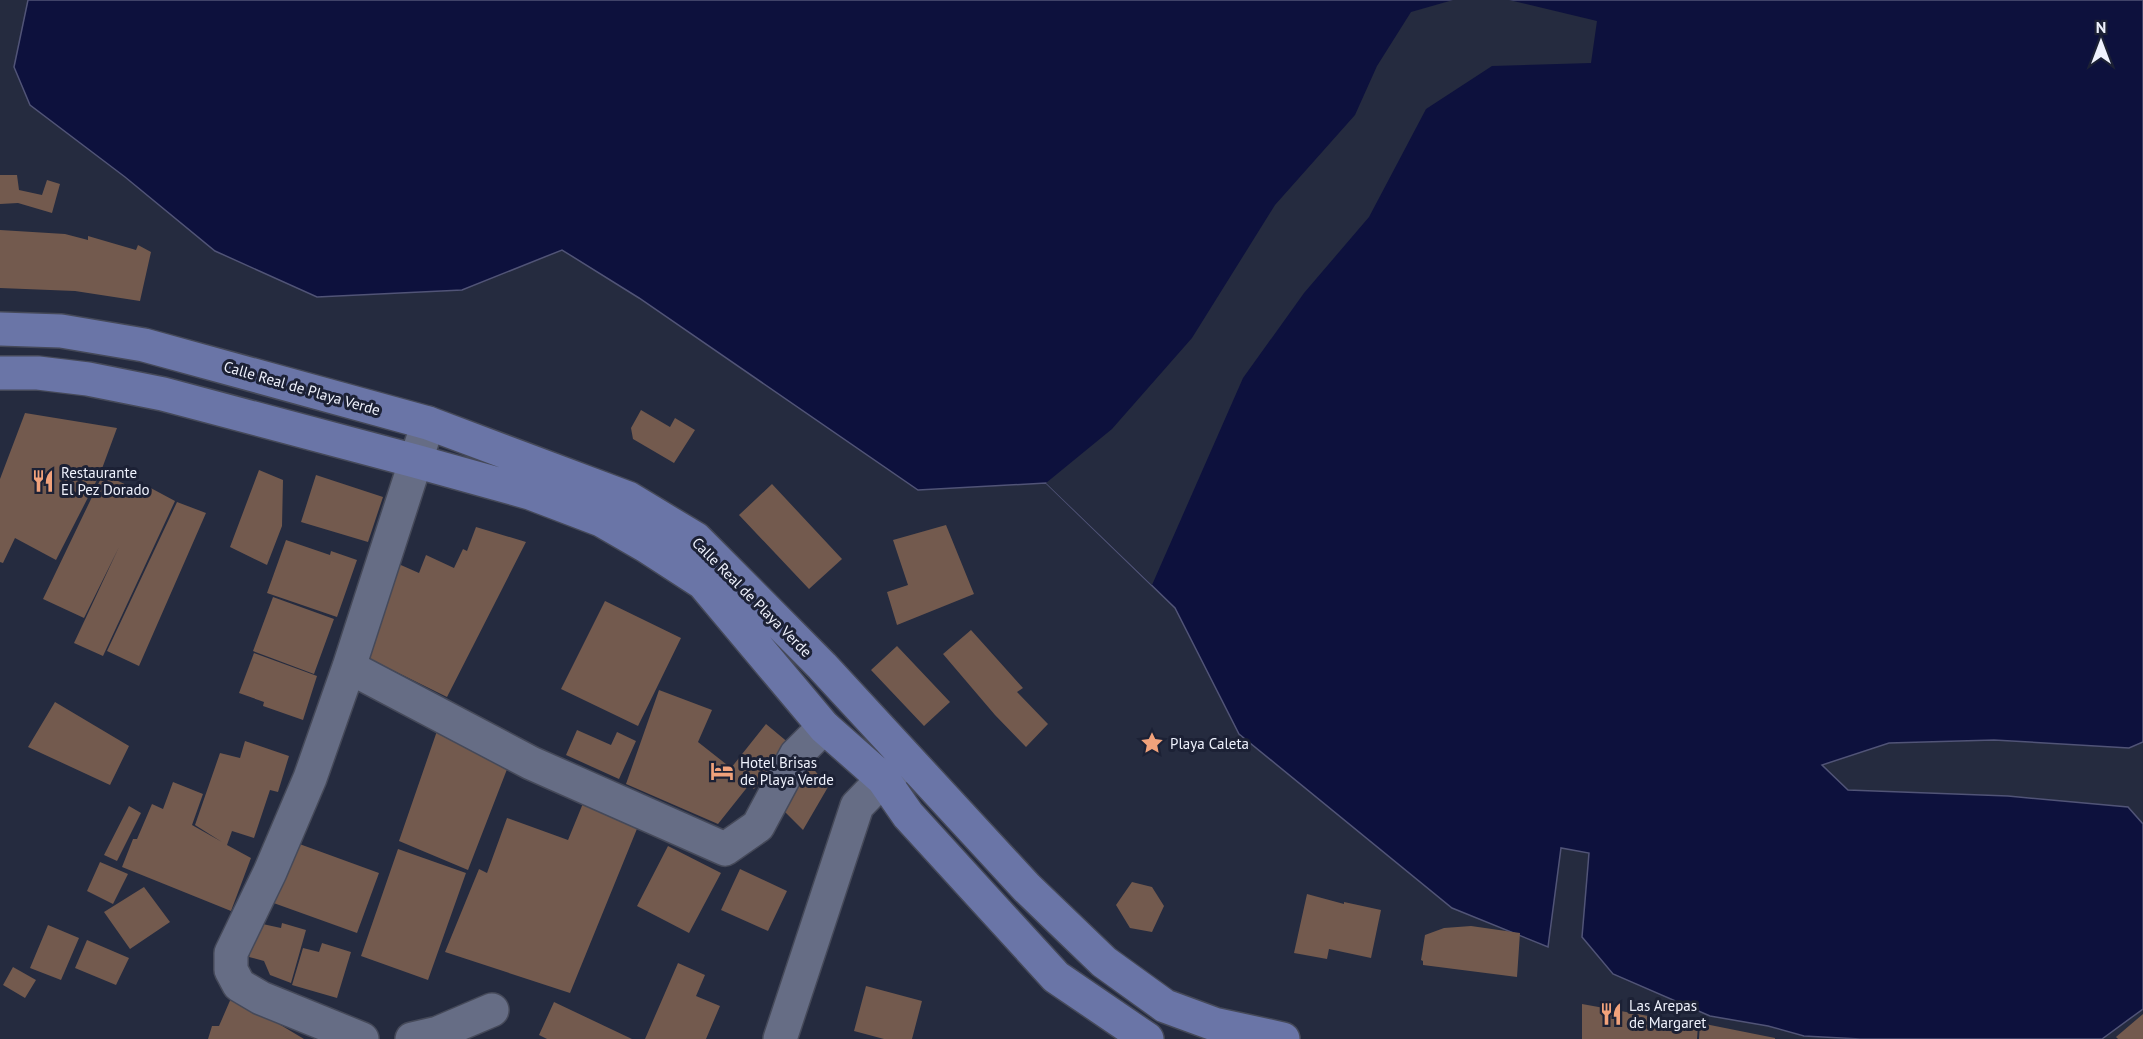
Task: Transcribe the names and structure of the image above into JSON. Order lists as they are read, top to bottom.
{
  "streets": {
    "street": ["Calle Real de Playa Verde"]
  },
  "places": {
    "restaurant": ["Restaurante El Pez Dorado", "Las Arepas de Margaret"],
    "place": ["Playa Caleta"],
    "hotel": ["Hotel Brisas de Playa Verde"]
  },
  "north": "top"
}
